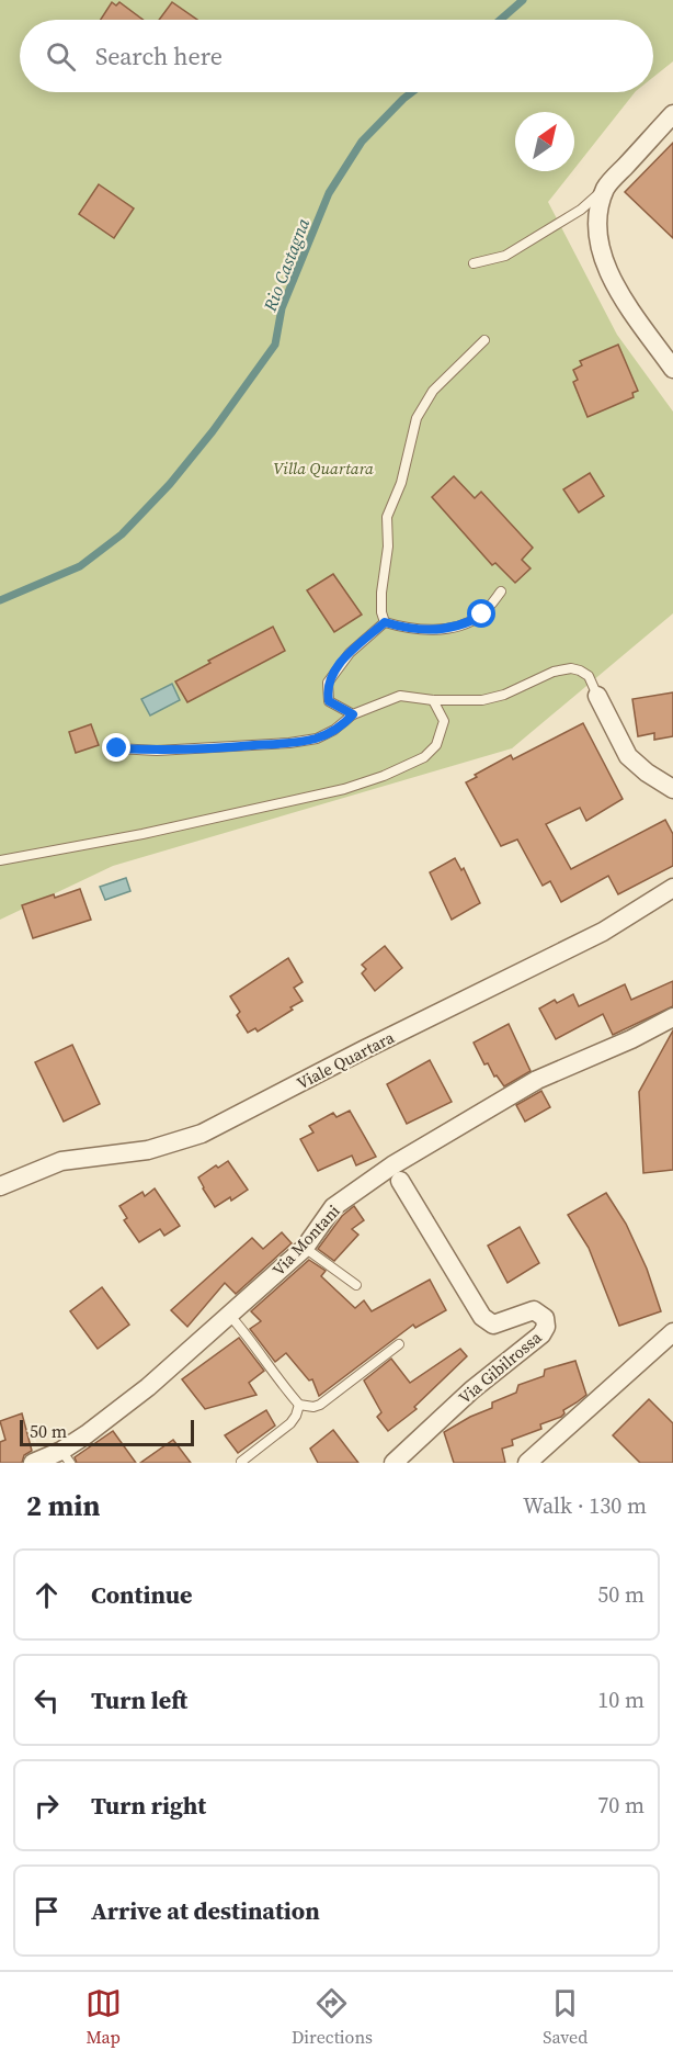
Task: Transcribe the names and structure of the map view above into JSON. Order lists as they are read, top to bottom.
{
  "streets": {
    "street": ["Viale Quartara", "Via Montani", "Via Gibilrossa"]
  },
  "water": ["Rio Castagna"],
  "parks": ["Villa Quartara"],
  "scale_bar": "50 m",
  "north": "top right",
  "page": {
    "search": "Search here",
    "scale": "50 m",
    "heading": ["2 min", "Walk · 130 m"],
    "list": [
      ["Continue", "50 m"],
      ["Turn left", "10 m"],
      ["Turn right", "70 m"],
      "Arrive at destination"
    ],
    "nav": ["Map", "Directions", "Saved"]
  }
}
